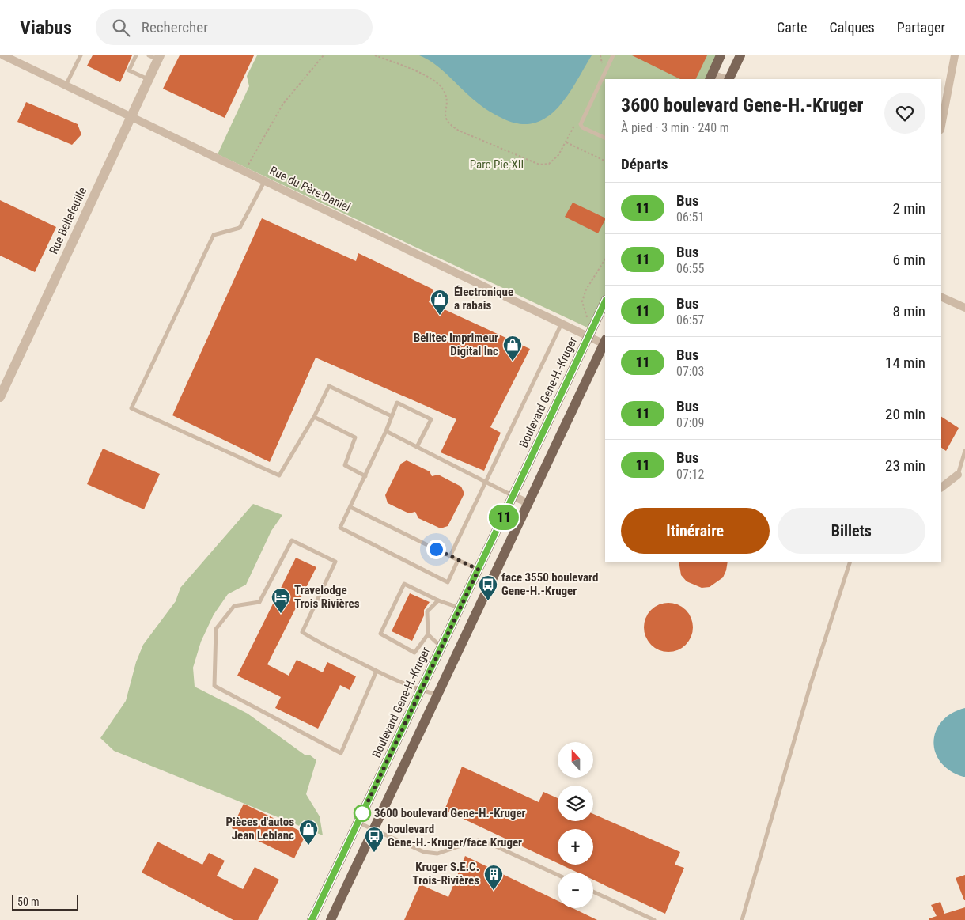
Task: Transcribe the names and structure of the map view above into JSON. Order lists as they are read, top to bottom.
{
  "streets": {
    "main road": ["Boulevard Gene-H.-Kruger"],
    "street": ["Rue du Père-Daniel", "Rue Bellefeuille"]
  },
  "crossings": [
    ["Rue du Père-Daniel", "Rue Bellefeuille"],
    ["Rue du Père-Daniel", "Boulevard Gene-H.-Kruger"]
  ],
  "parks": ["Parc Pie-XII"],
  "places": {
    "shop": ["Électronique a rabais", "Belitec Imprimeur Digital Inc", "Pièces d'autos Jean Leblanc"],
    "bus stop": ["face 3550 boulevard Gene-H.-Kruger", "boulevard Gene-H.-Kruger/face Kruger"],
    "hotel": ["Travelodge Trois Rivières"],
    "other": ["3600 boulevard Gene-H.-Kruger"],
    "building": ["Kruger S.E.C. Trois-Rivières"]
  },
  "lines": ["bus line 11"],
  "scale_bar": "50 m",
  "north": "top",
  "page": {
    "header": "Viabus",
    "search": "Rechercher",
    "nav": ["Carte", "Calques", "Partager"],
    "on_map": "11",
    "heading": [
      ["3600 boulevard Gene-H.-Kruger", "À pied · 3 min · 240 m"],
      "Départs"
    ],
    "list": [
      {
        "mark": "11",
        "name": "Bus",
        "note": "06:51",
        "value": "2 min"
      },
      {
        "mark": "11",
        "name": "Bus",
        "note": "06:55",
        "value": "6 min"
      },
      {
        "mark": "11",
        "name": "Bus",
        "note": "06:57",
        "value": "8 min"
      },
      {
        "mark": "11",
        "name": "Bus",
        "note": "07:03",
        "value": "14 min"
      },
      {
        "mark": "11",
        "name": "Bus",
        "note": "07:09",
        "value": "20 min"
      },
      {
        "mark": "11",
        "name": "Bus",
        "note": "07:12",
        "value": "23 min"
      }
    ],
    "buttons": ["Itinéraire", "Billets"],
    "map_buttons": ["+", "−"],
    "scale": "50 m"
  }
}
